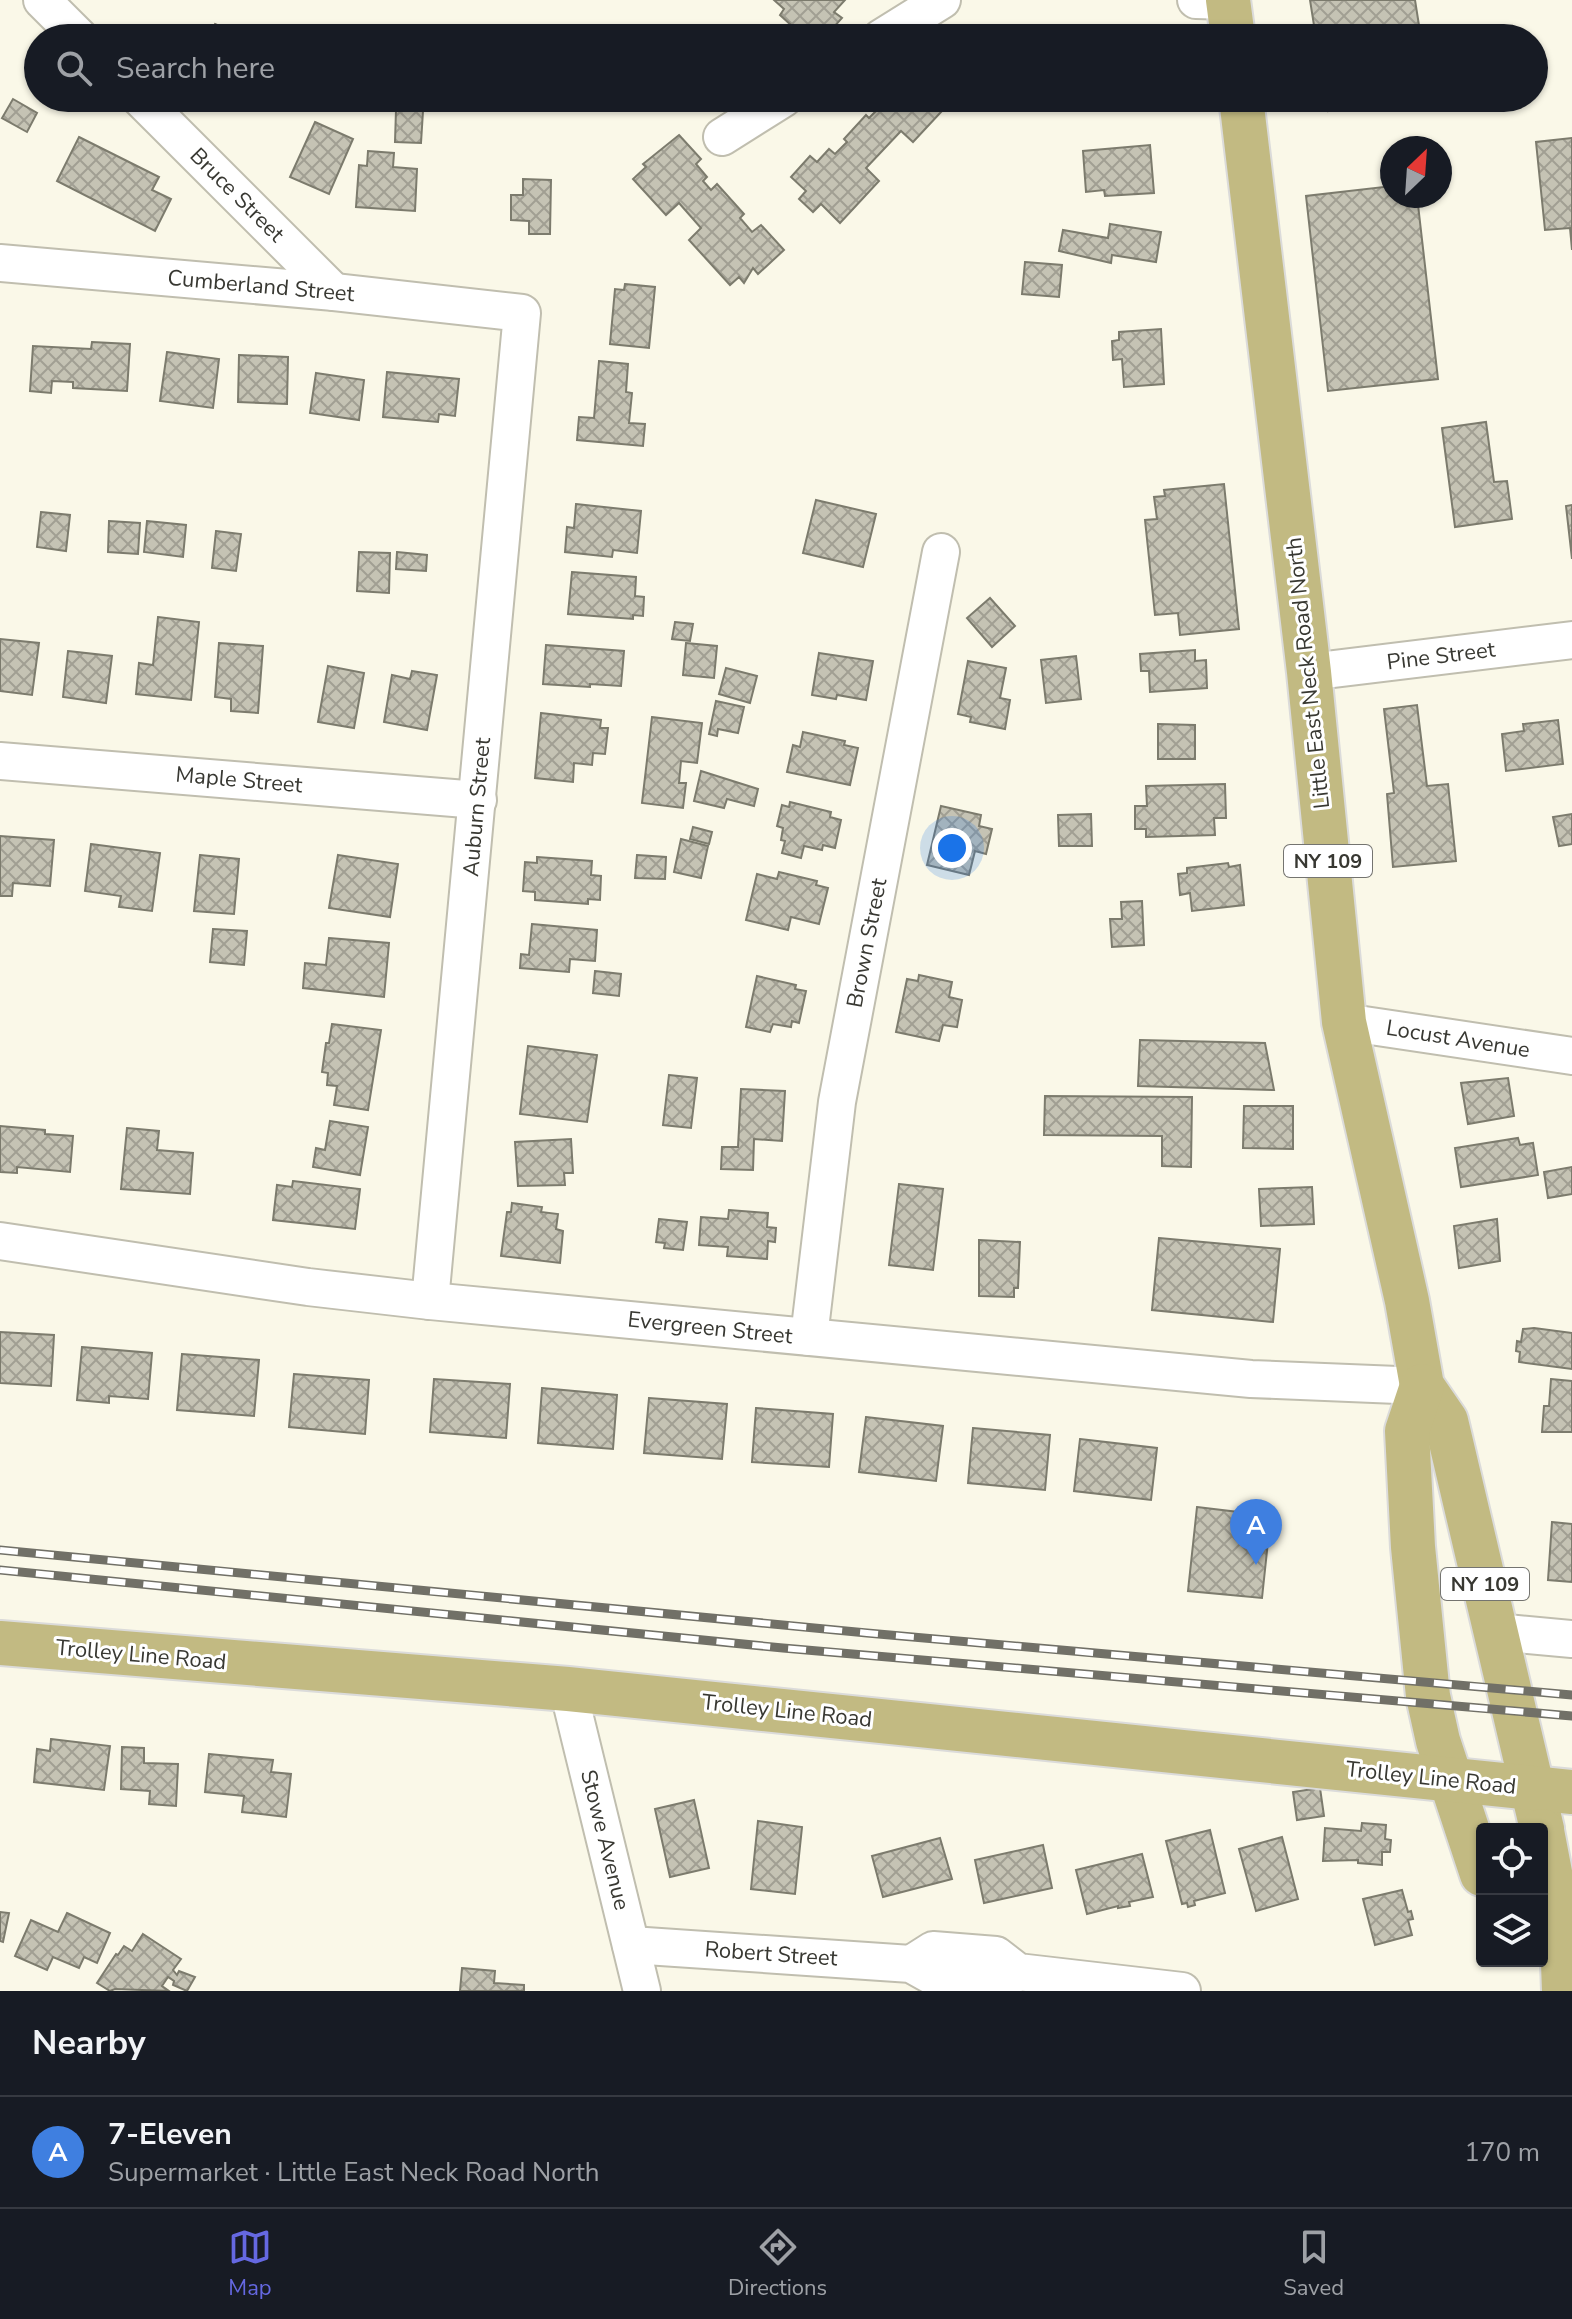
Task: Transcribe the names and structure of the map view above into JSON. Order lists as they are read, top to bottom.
{
  "streets": {
    "main road": ["Little East Neck Road North", "NY 109", "Trolley Line Road"],
    "street": [
      "Bruce Street",
      "Cumberland Street",
      "Pine Street",
      "Maple Street",
      "Auburn Street",
      "Brown Street",
      "Locust Avenue",
      "Evergreen Street",
      "Stowe Avenue",
      "Robert Street"
    ]
  },
  "crossings": [
    ["Bruce Street", "Cumberland Street"],
    ["Cumberland Street", "Auburn Street"],
    ["Pine Street", "Little East Neck Road North"],
    ["Little East Neck Road North", "Locust Avenue"],
    ["Little East Neck Road North", "Evergreen Street"],
    ["Little East Neck Road North", "Trolley Line Road"],
    ["Maple Street", "Auburn Street"],
    ["Auburn Street", "Evergreen Street"],
    ["Brown Street", "Evergreen Street"],
    ["Trolley Line Road", "Stowe Avenue"],
    ["Stowe Avenue", "Robert Street"]
  ],
  "north": "top right",
  "page": {
    "search": "Search here",
    "pins": "A",
    "heading": "Nearby",
    "list": [
      {
        "mark": "A",
        "name": "7-Eleven",
        "note": "Supermarket · Little East Neck Road North",
        "value": "170 m"
      }
    ],
    "nav": ["Map", "Directions", "Saved"]
  }
}
